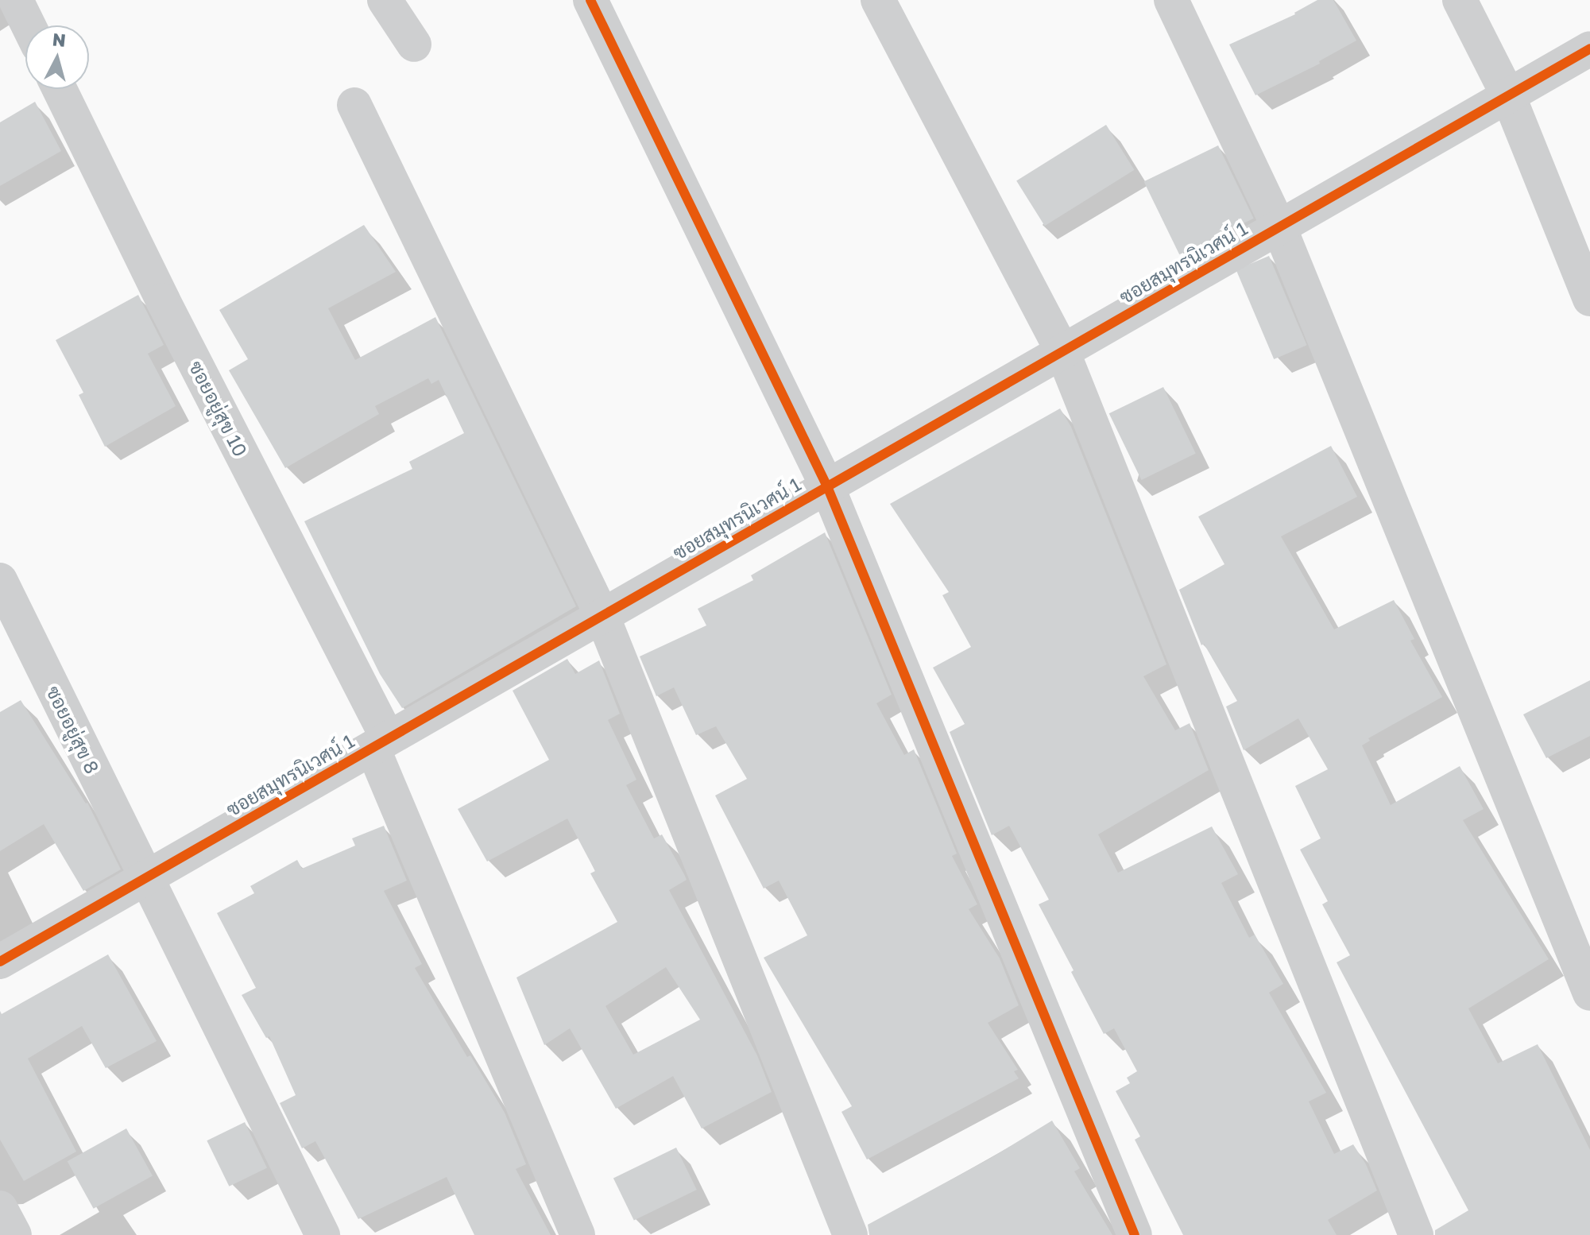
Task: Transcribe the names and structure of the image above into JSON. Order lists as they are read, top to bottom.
{
  "streets": {
    "street": ["ซอยสมุทรนิเวศน์ 1", "ซอยอยู่สุข 10", "ซอยอยู่สุข 8"]
  },
  "crossings": [
    ["ซอยสมุทรนิเวศน์ 1", "ซอยอยู่สุข 10"],
    ["ซอยสมุทรนิเวศน์ 1", "ซอยอยู่สุข 8"]
  ],
  "north": "top"
}
